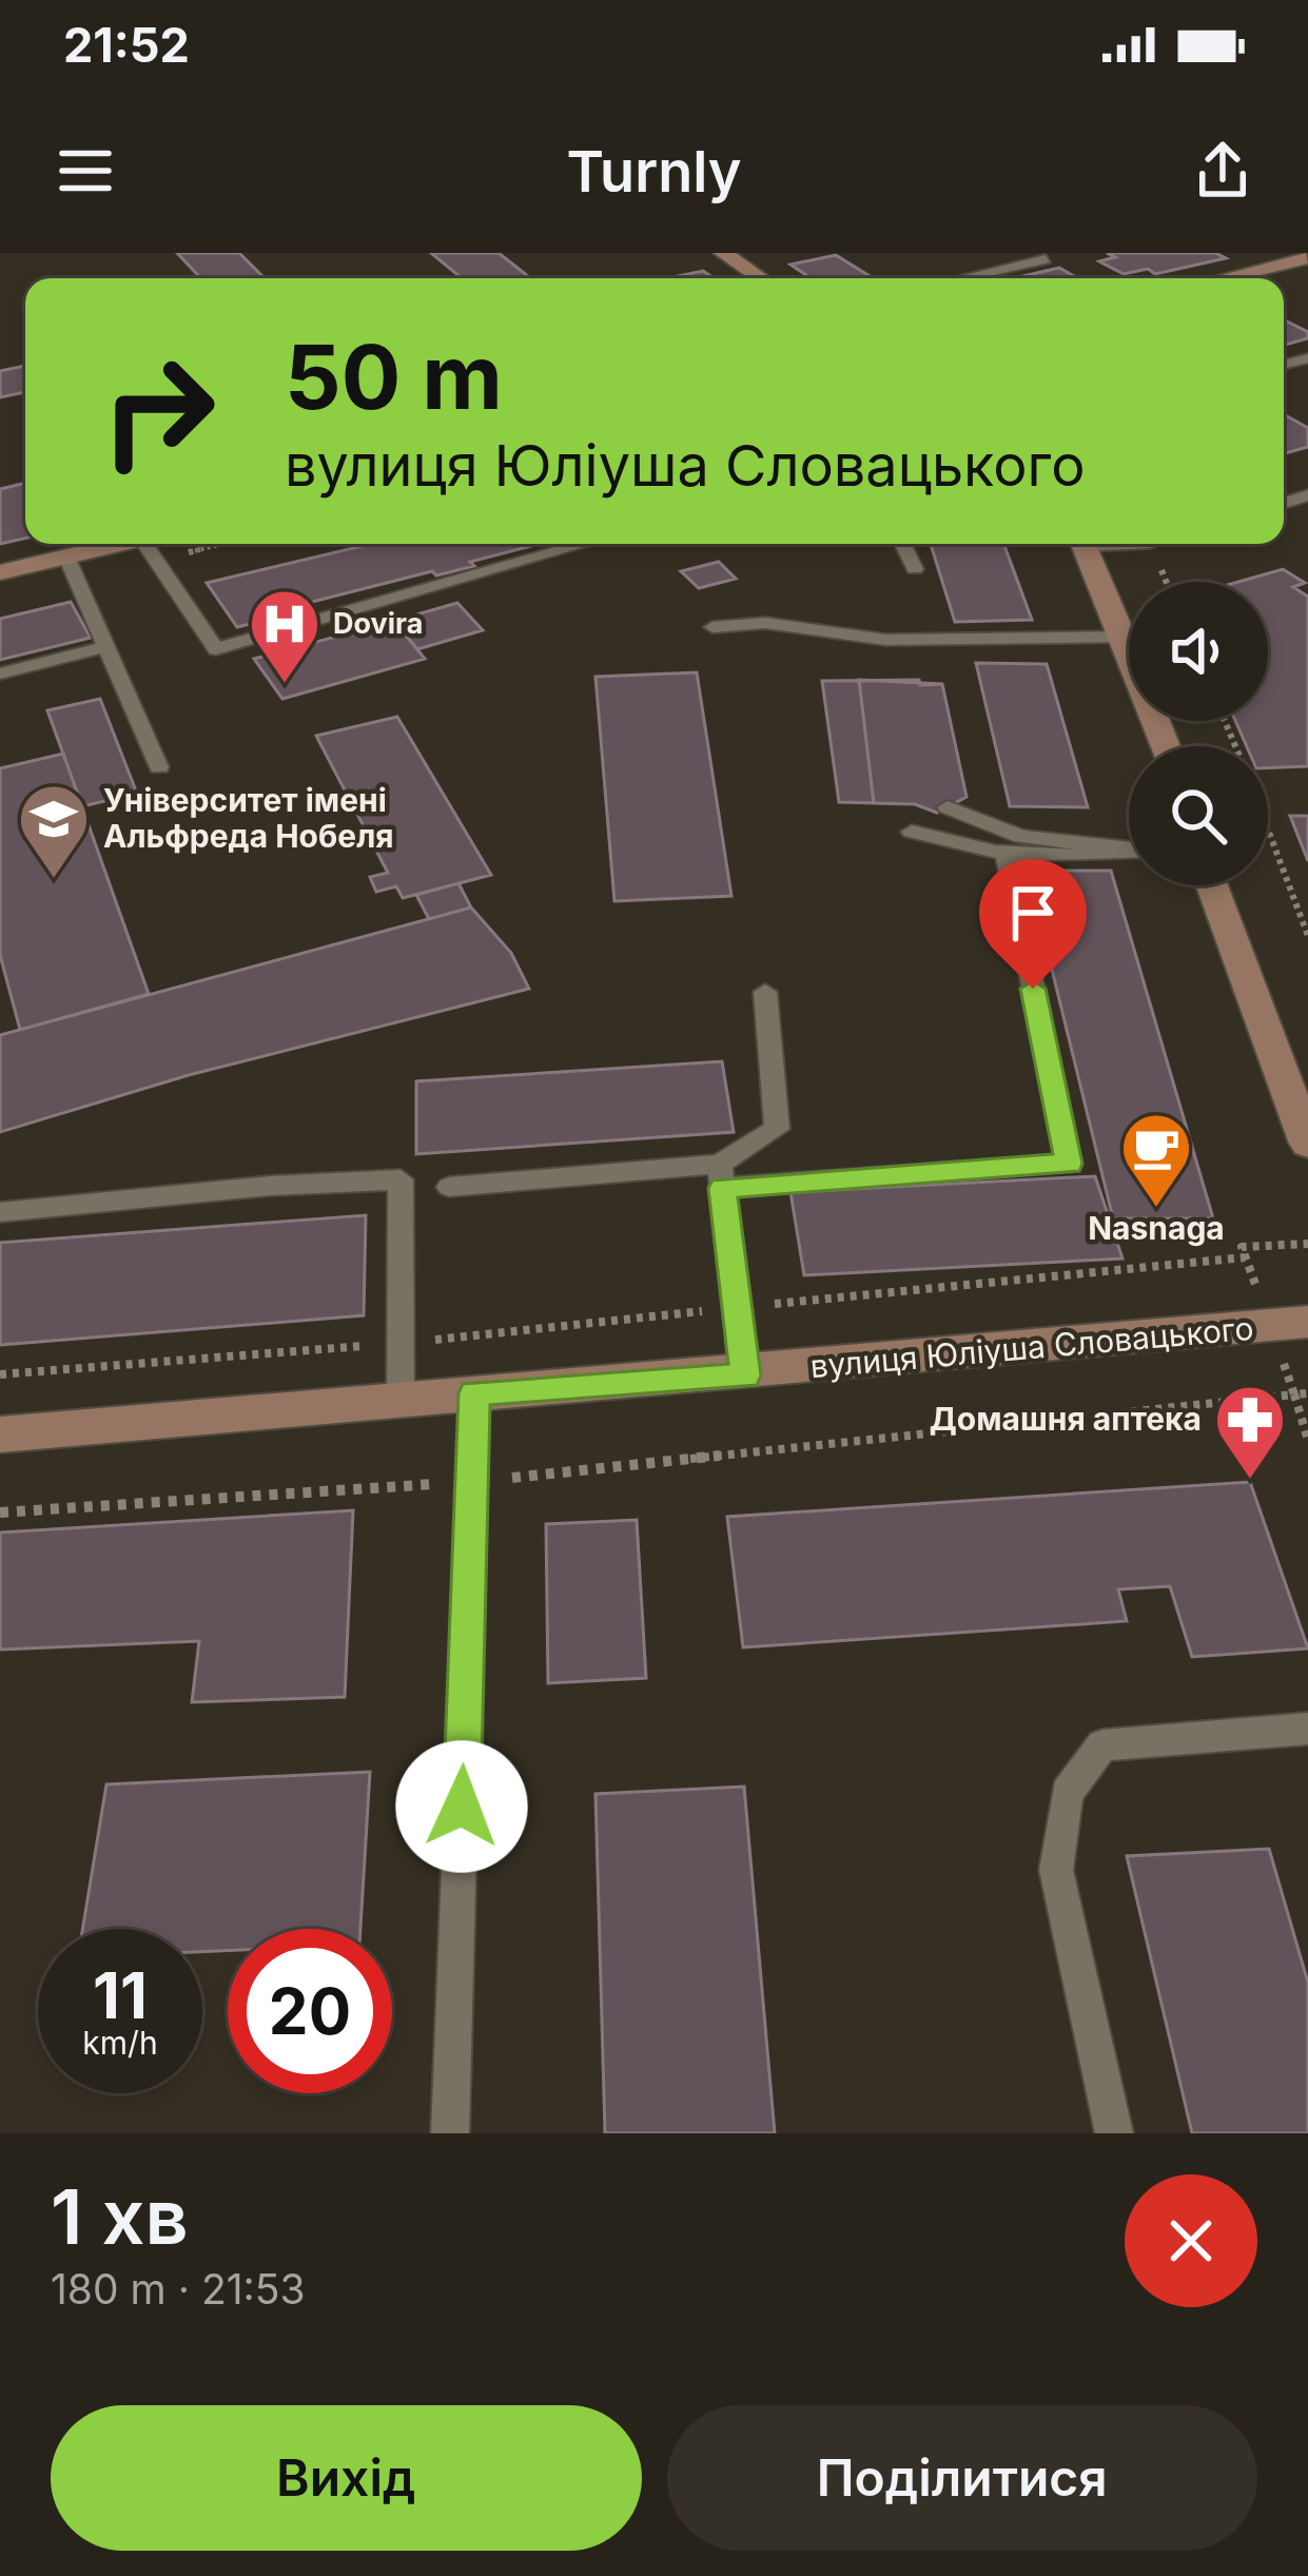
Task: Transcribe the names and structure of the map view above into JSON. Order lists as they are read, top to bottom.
{
  "streets": {
    "main road": ["вулиця Юліуша Словацького"]
  },
  "places": {
    "hospital": ["Dovira"],
    "school or university": ["Університет імені Альфреда Нобеля"],
    "cafe": ["Nasnaga"],
    "pharmacy": ["Домашня аптека"]
  },
  "page": {
    "status": "21:52",
    "header": "Turnly",
    "turn": ["50 m", "вулиця Юліуша Словацького"],
    "speed": "11 km/h",
    "limit": "20",
    "heading": ["1 хв", "180 m · 21:53"],
    "buttons": ["Вихід", "Поділитися"]
  }
}
